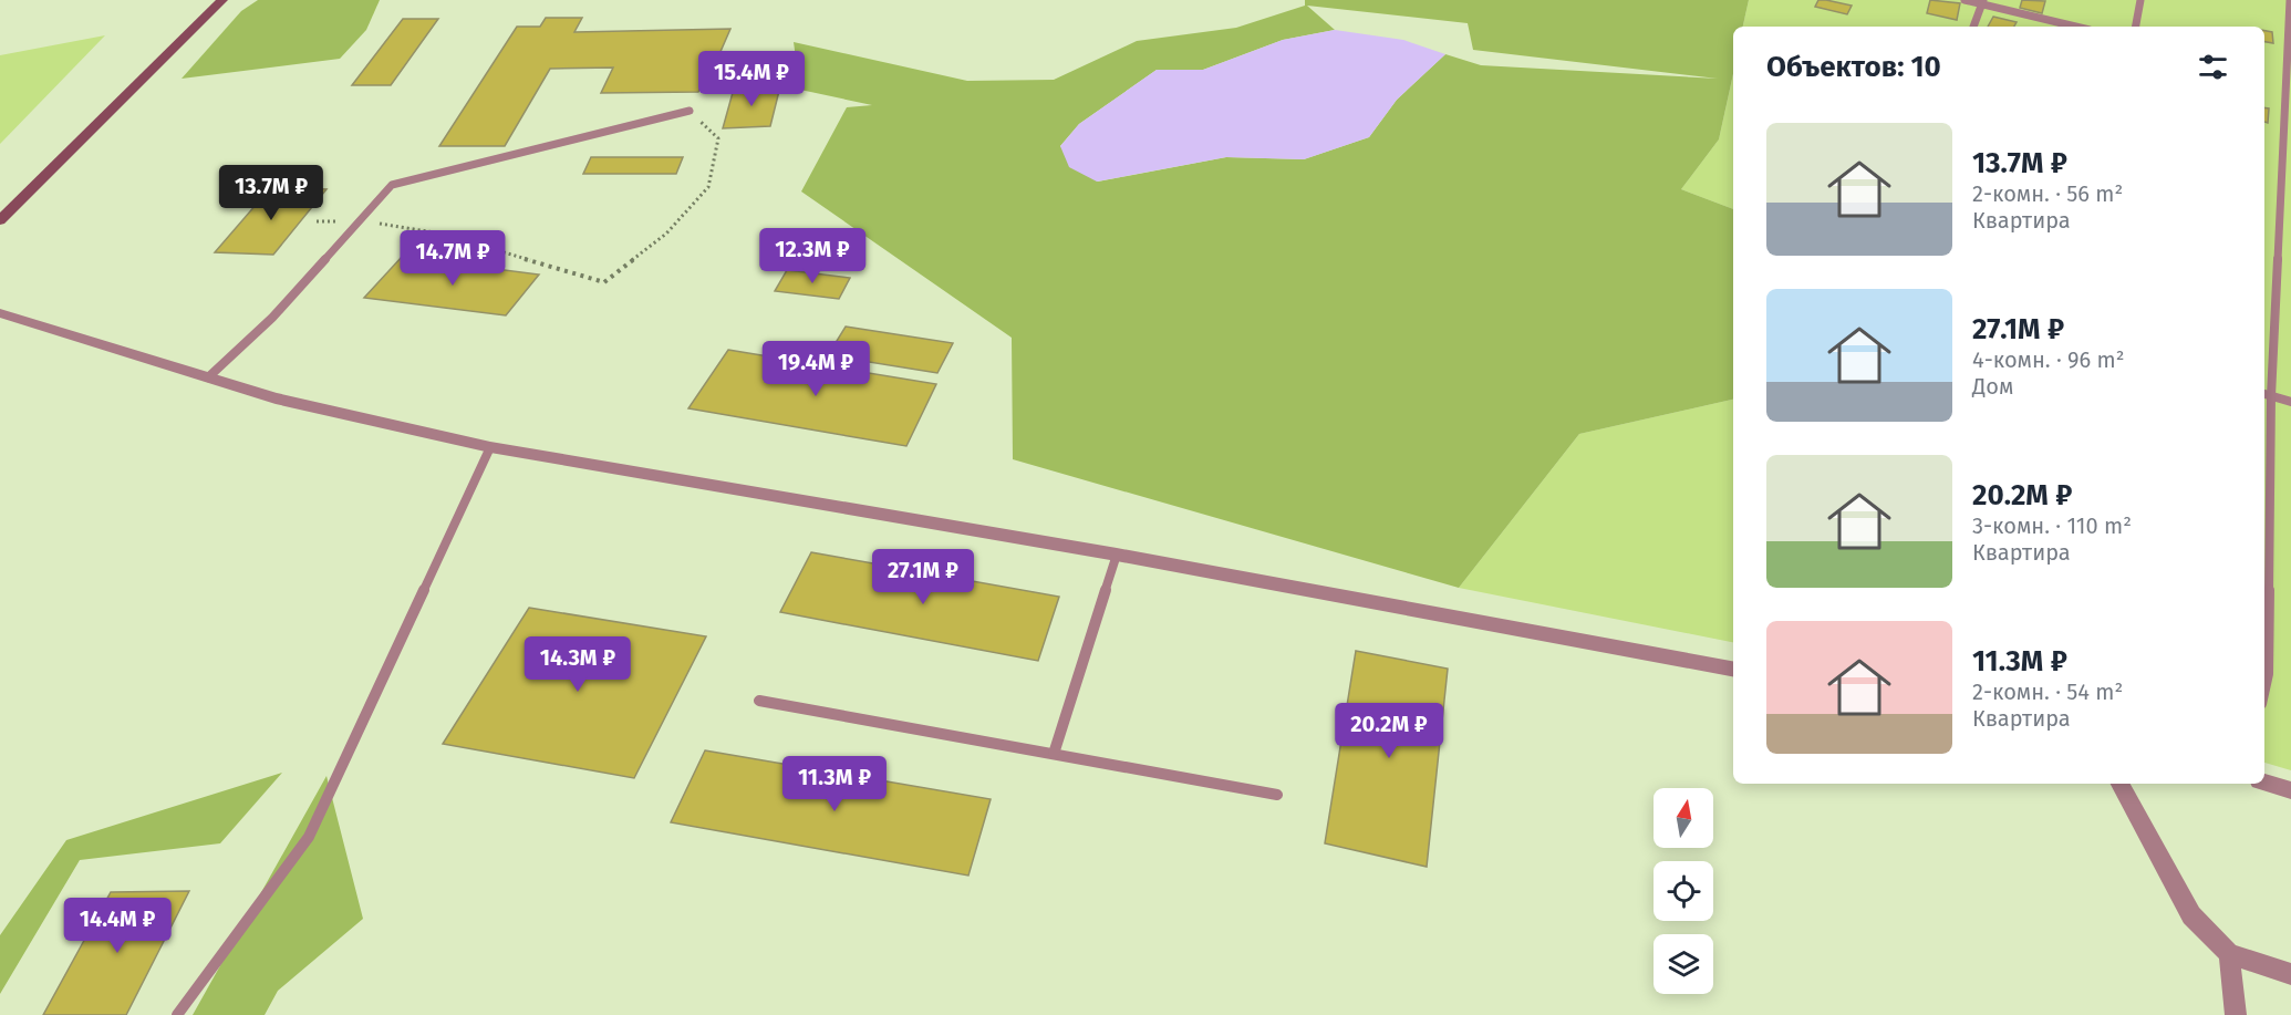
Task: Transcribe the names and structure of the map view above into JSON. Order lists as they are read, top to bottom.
{
  "north": "top",
  "page": {
    "heading": "Объектов: 10",
    "price": [
      "15.4M ₽",
      "13.7M ₽",
      "12.3M ₽",
      "14.7M ₽",
      "19.4M ₽",
      "27.1M ₽",
      "14.3M ₽",
      "20.2M ₽",
      "11.3M ₽",
      "14.4M ₽"
    ],
    "list": [
      {
        "name": "13.7M ₽",
        "note": "2-комн. · 56 m² · Квартира"
      },
      {
        "name": "27.1M ₽",
        "note": "4-комн. · 96 m² · Дом"
      },
      {
        "name": "20.2M ₽",
        "note": "3-комн. · 110 m² · Квартира"
      },
      {
        "name": "11.3M ₽",
        "note": "2-комн. · 54 m² · Квартира"
      }
    ]
  }
}
